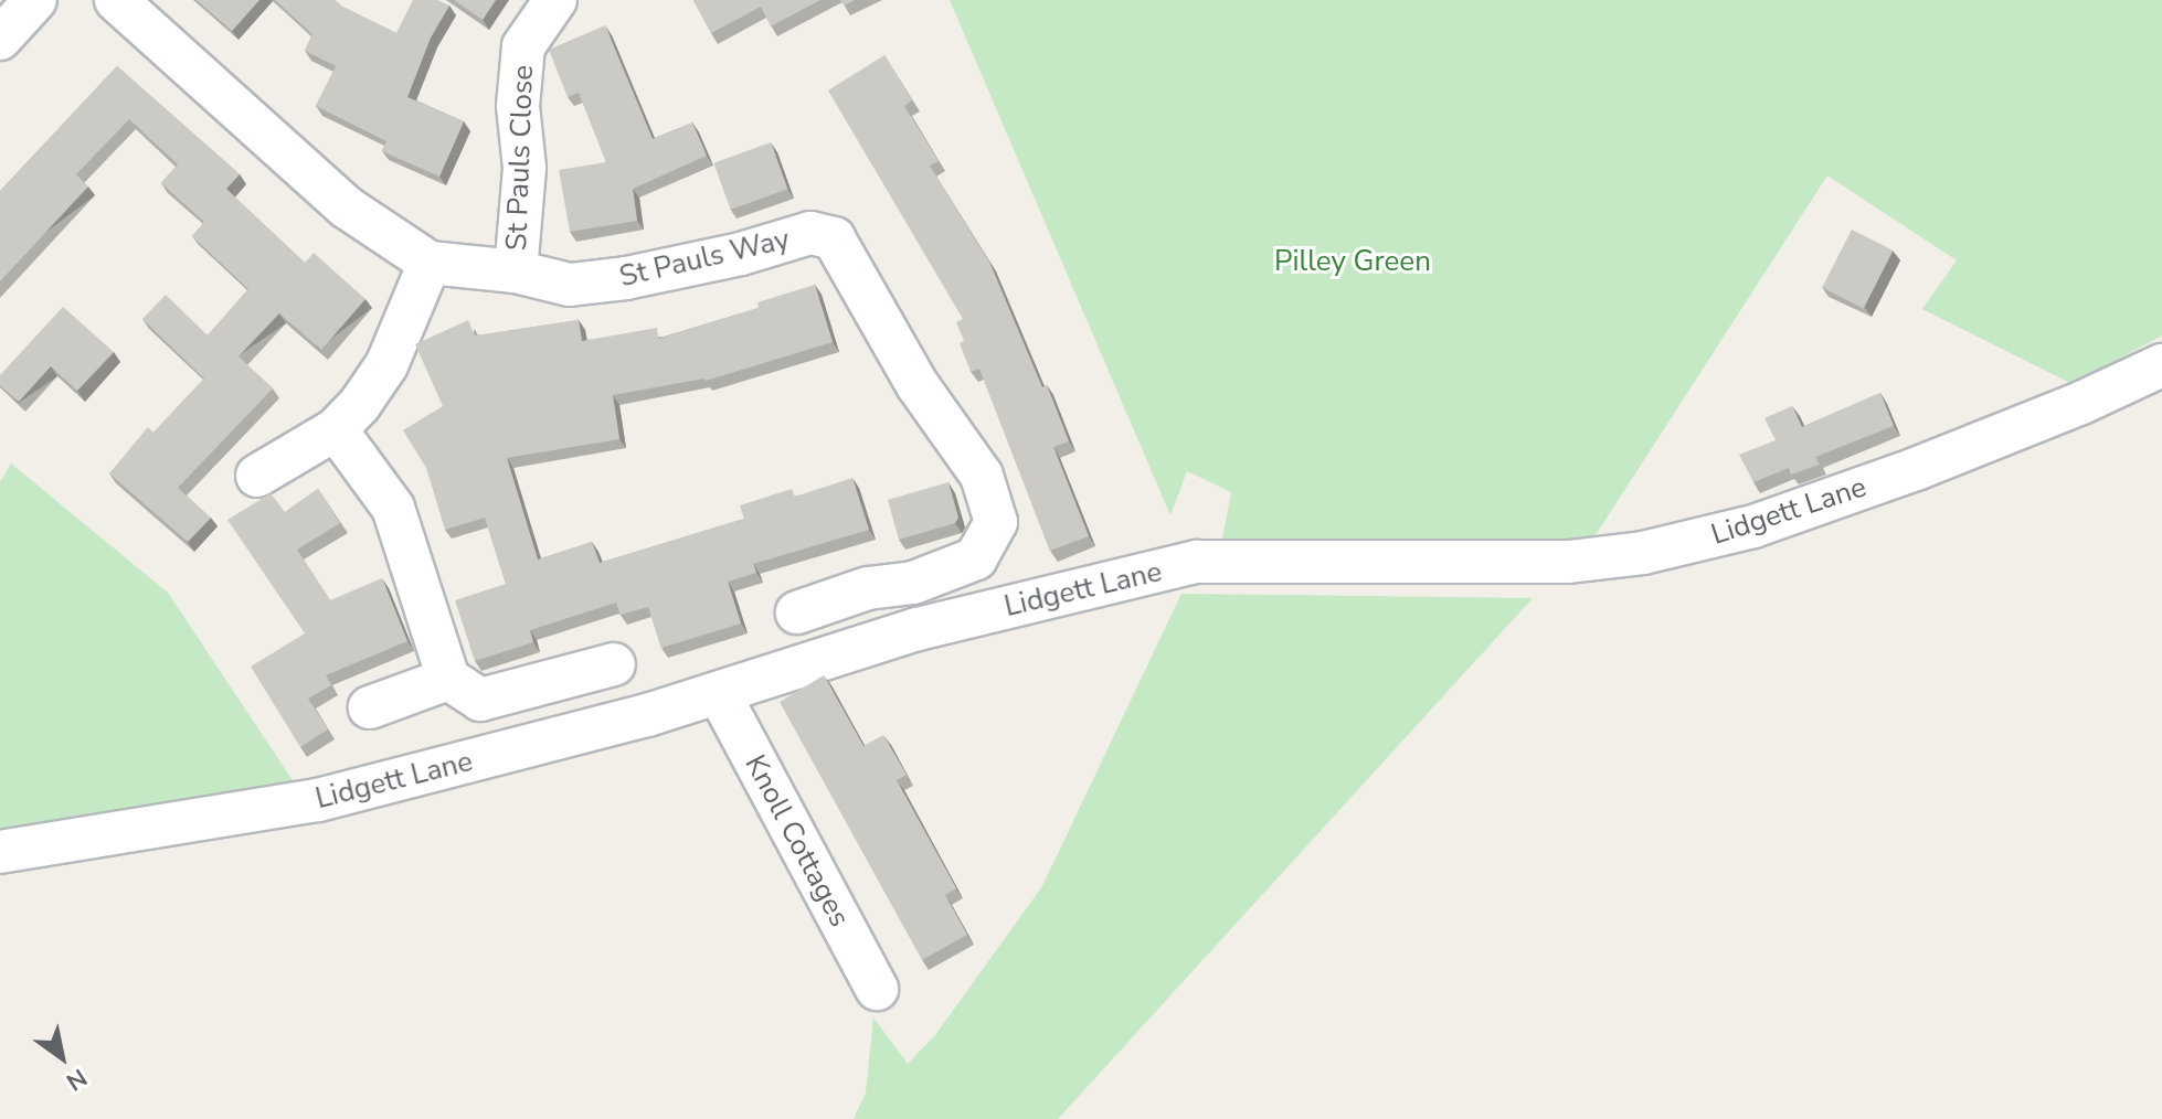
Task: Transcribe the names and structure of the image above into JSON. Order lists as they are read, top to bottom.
{
  "streets": {
    "street": [
      "St Pauls Close",
      "St Pauls Way",
      "Lidgett Lane",
      "Knoll Cottages"
    ]
  },
  "crossings": [
    ["St Pauls Close", "St Pauls Way"],
    ["Lidgett Lane", "Knoll Cottages"]
  ],
  "parks": ["Pilley Green"],
  "north": "bottom right"
}
